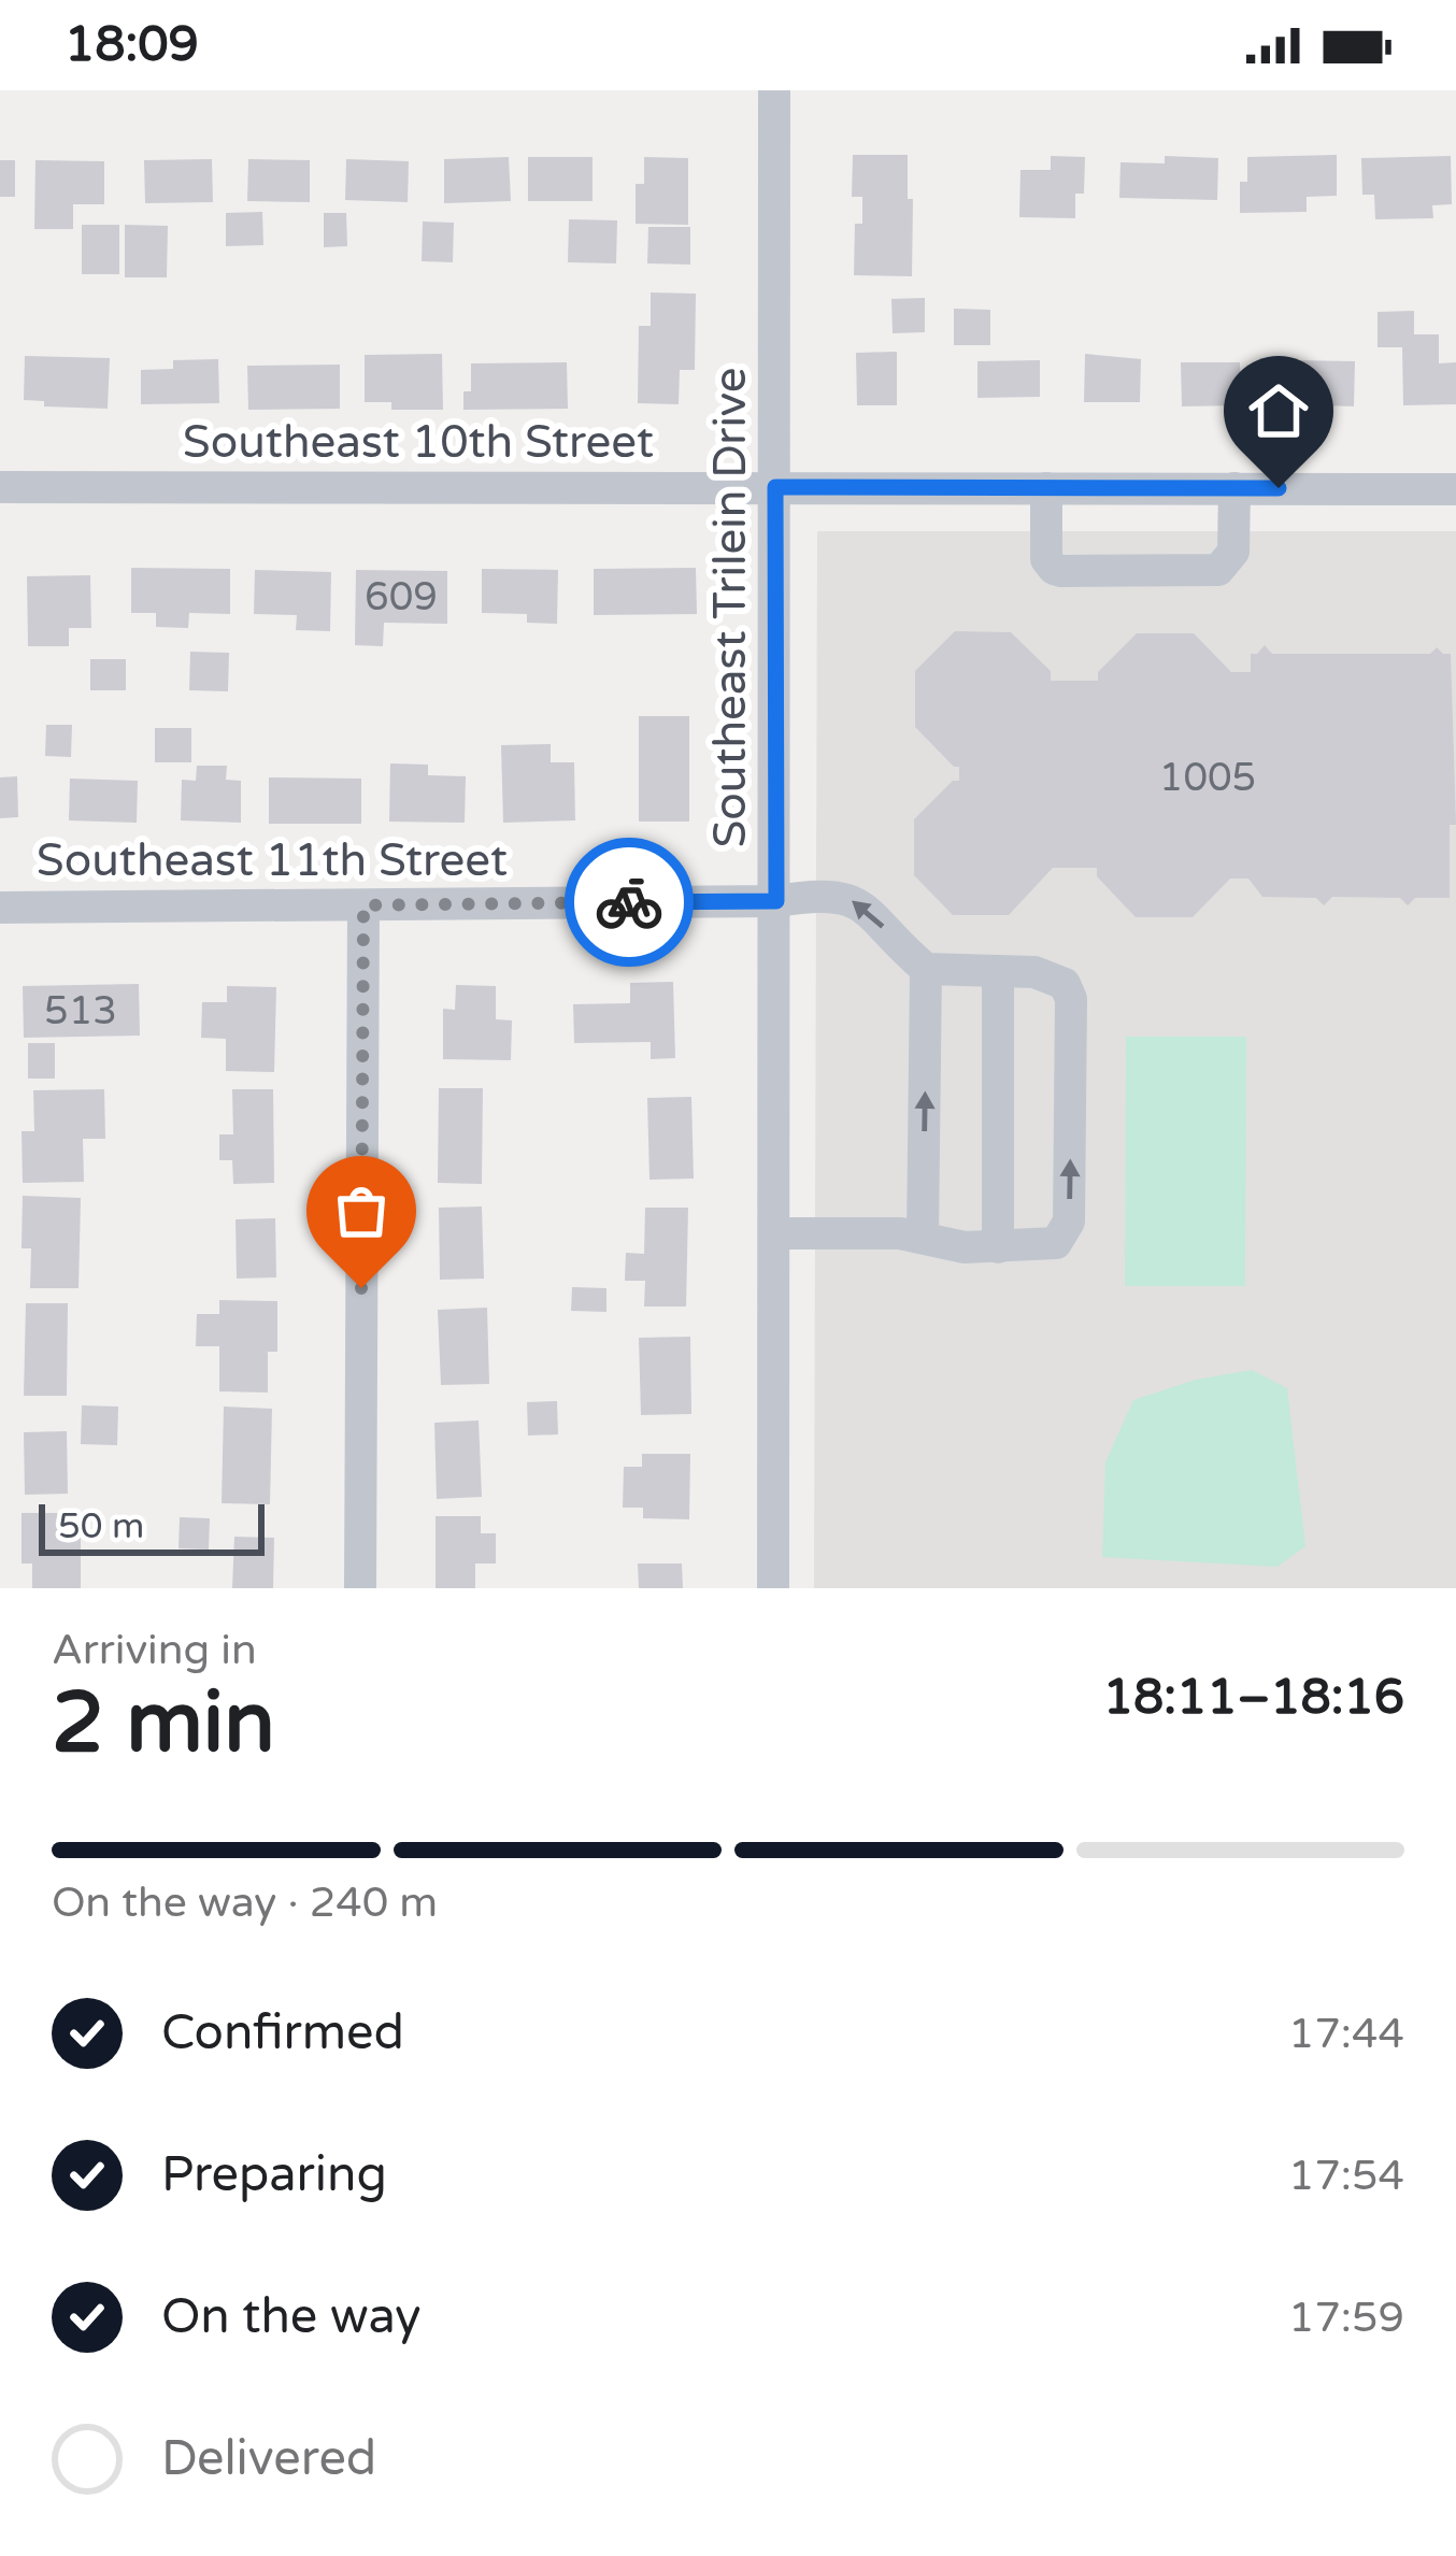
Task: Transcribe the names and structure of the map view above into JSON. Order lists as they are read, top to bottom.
{
  "streets": {
    "street": ["Southeast 10th Street", "Southeast Trilein Drive", "Southeast 11th Street"]
  },
  "crossings": [
    ["Southeast 10th Street", "Southeast Trilein Drive"],
    ["Southeast Trilein Drive", "Southeast 11th Street"]
  ],
  "house_numbers": ["609", "1005", "513"],
  "scale_bar": "50 m",
  "page": {
    "status": "18:09",
    "scale": "50 m",
    "heading": ["2 min", "Arriving in", "18:11–18:16"],
    "bar": "On the way · 240 m",
    "list": [
      ["Confirmed", "17:44"],
      ["Preparing", "17:54"],
      ["On the way", "17:59"],
      "Delivered"
    ]
  }
}
